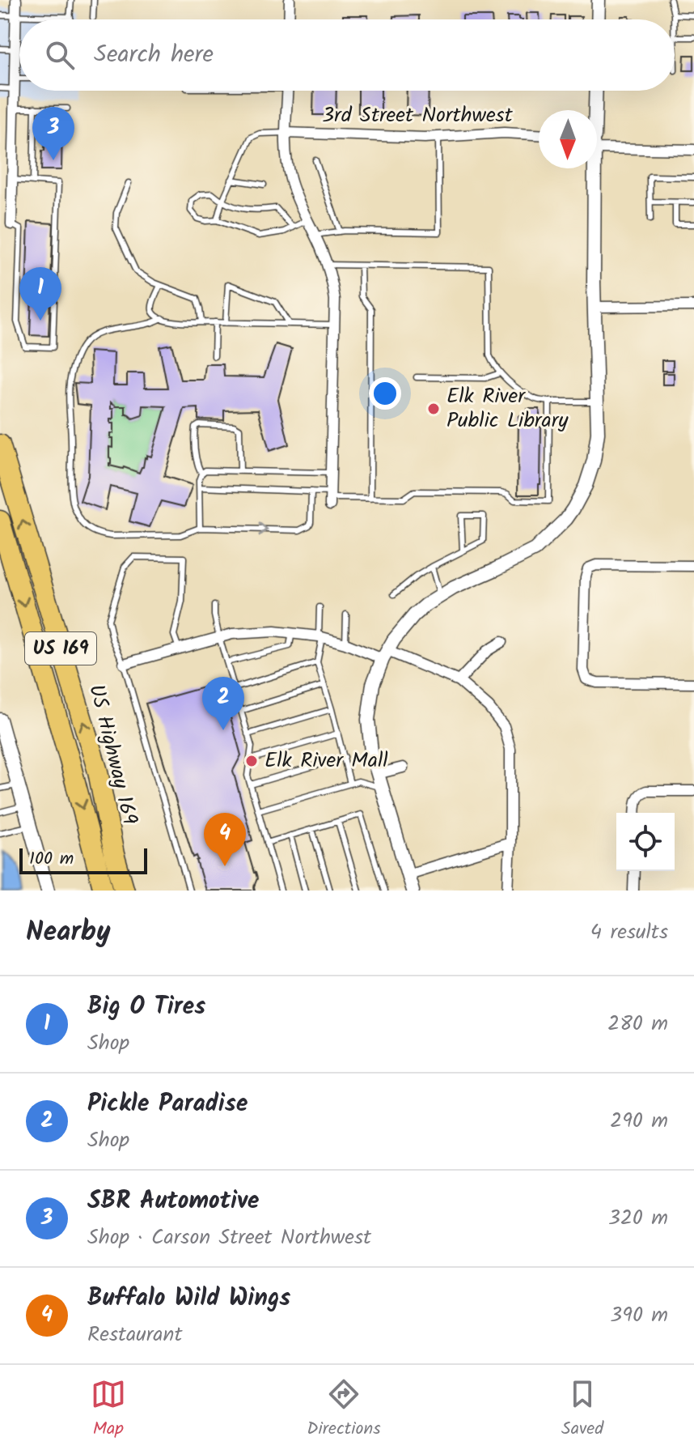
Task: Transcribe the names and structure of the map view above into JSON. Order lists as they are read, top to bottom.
{
  "streets": {
    "highway": ["US 169", "US Highway 169"],
    "street": ["3rd Street Northwest"]
  },
  "places": ["Elk River Public Library", "Elk River Mall"],
  "scale_bar": "100 m",
  "north": "bottom",
  "page": {
    "search": "Search here",
    "pins": [
      "3",
      "1",
      "2",
      "4"
    ],
    "scale": "100 m",
    "heading": ["Nearby", "4 results"],
    "list": [
      {
        "mark": "1",
        "name": "Big O Tires",
        "note": "Shop",
        "value": "280 m"
      },
      {
        "mark": "2",
        "name": "Pickle Paradise",
        "note": "Shop",
        "value": "290 m"
      },
      {
        "mark": "3",
        "name": "SBR Automotive",
        "note": "Shop · Carson Street Northwest",
        "value": "320 m"
      },
      {
        "mark": "4",
        "name": "Buffalo Wild Wings",
        "note": "Restaurant",
        "value": "390 m"
      }
    ],
    "nav": ["Map", "Directions", "Saved"]
  }
}
